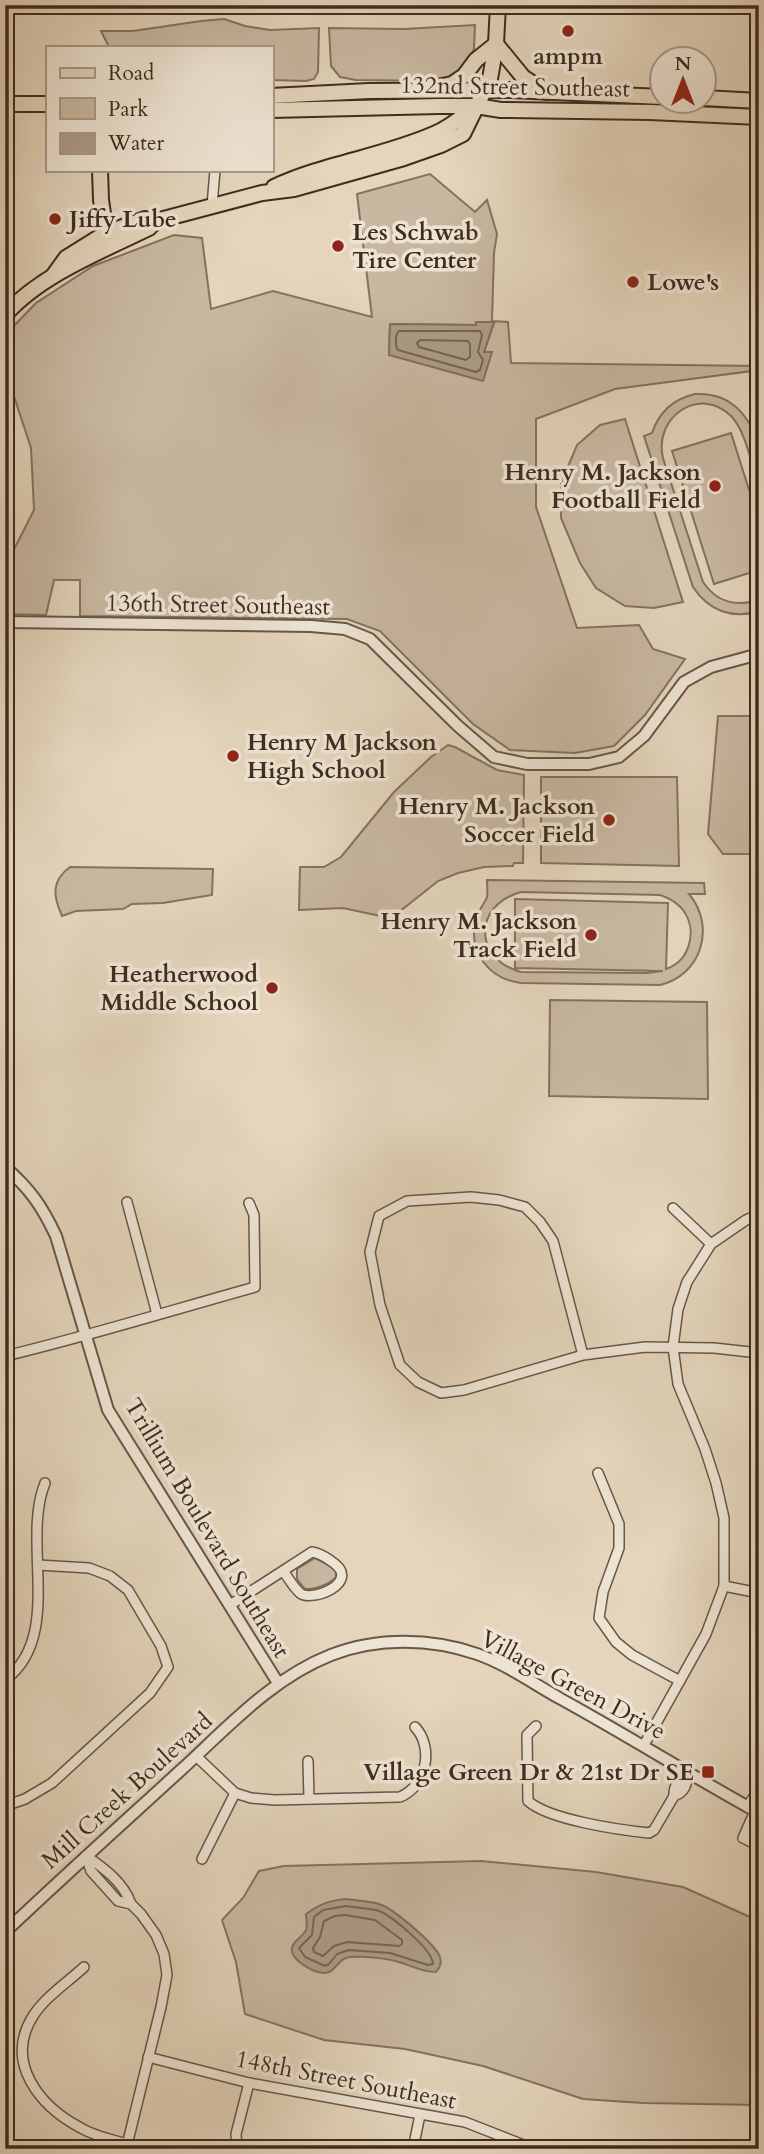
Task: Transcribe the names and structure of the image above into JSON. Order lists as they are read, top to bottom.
{
  "streets": {
    "main road": ["132nd Street Southeast"],
    "street": [
      "136th Street Southeast",
      "Trillium Boulevard Southeast",
      "Village Green Drive",
      "Mill Creek Boulevard",
      "148th Street Southeast"
    ]
  },
  "crossings": [
    ["Trillium Boulevard Southeast", "Village Green Drive"],
    ["Trillium Boulevard Southeast", "Mill Creek Boulevard"],
    ["Village Green Drive", "Mill Creek Boulevard"]
  ],
  "places": {
    "other": [
      "ampm",
      "Jiffy Lube",
      "Les Schwab Tire Center",
      "Lowe's",
      "Henry M. Jackson Football Field",
      "Henry M Jackson High School",
      "Henry M. Jackson Soccer Field",
      "Henry M. Jackson Track Field",
      "Heatherwood Middle School"
    ],
    "transit": ["Village Green Dr & 21st Dr SE"]
  },
  "legend": ["Road", "Park", "Water"],
  "north": "top"
}
